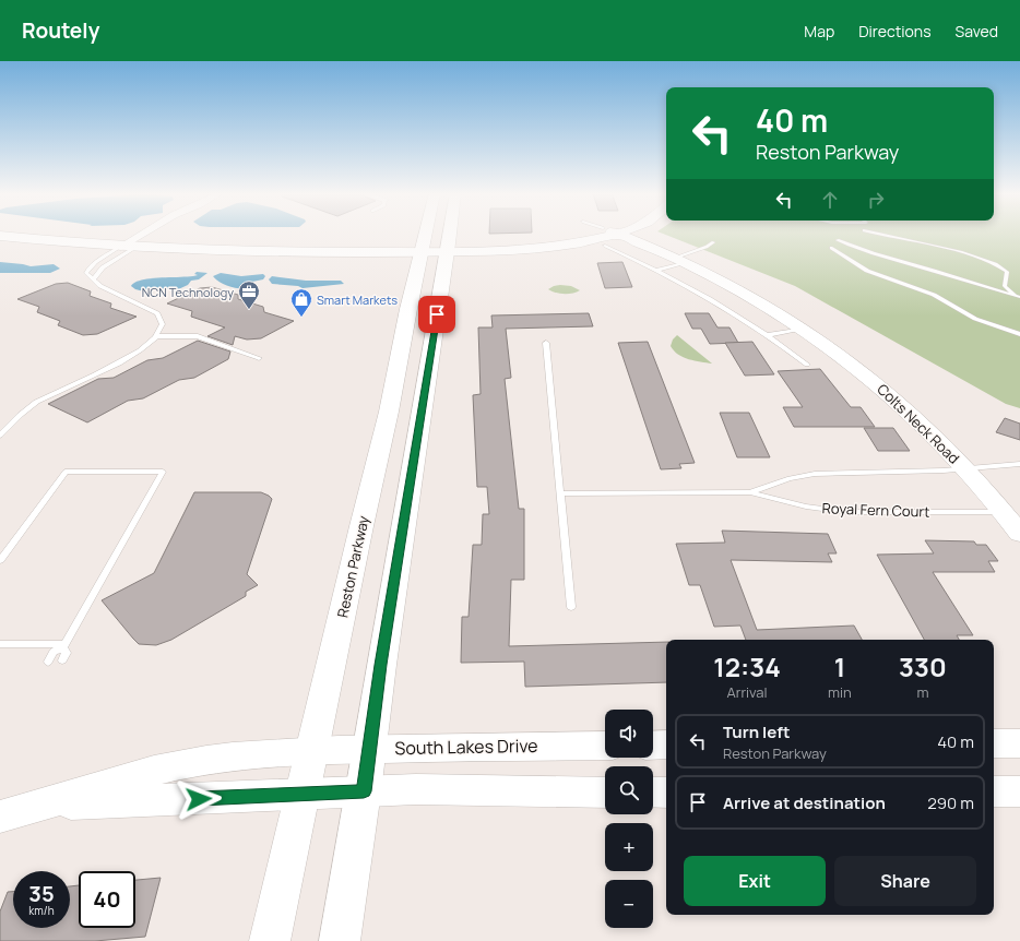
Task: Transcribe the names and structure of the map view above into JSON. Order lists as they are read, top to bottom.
{
  "streets": {
    "main road": ["Colts Neck Road", "Reston Parkway", "South Lakes Drive"],
    "lane": ["Royal Fern Court"]
  },
  "crossings": [
    ["Colts Neck Road", "Royal Fern Court"],
    ["Reston Parkway", "South Lakes Drive"]
  ],
  "places": {
    "office": ["NCN Technology"],
    "shop": ["Smart Markets"]
  },
  "page": {
    "header": "Routely",
    "nav": ["Map", "Directions", "Saved"],
    "turn": ["40 m", "Reston Parkway"],
    "eta": [
      "12:34",
      "Arrival",
      "1",
      "min",
      "330",
      "m"
    ],
    "map_buttons": ["+", "−"],
    "list": [
      {
        "name": "Turn left",
        "note": "Reston Parkway",
        "value": "40 m"
      },
      {
        "name": "Arrive at destination",
        "value": "290 m"
      }
    ],
    "buttons": ["Exit", "Share"],
    "speed": "35 km/h",
    "limit": "40"
  }
}
